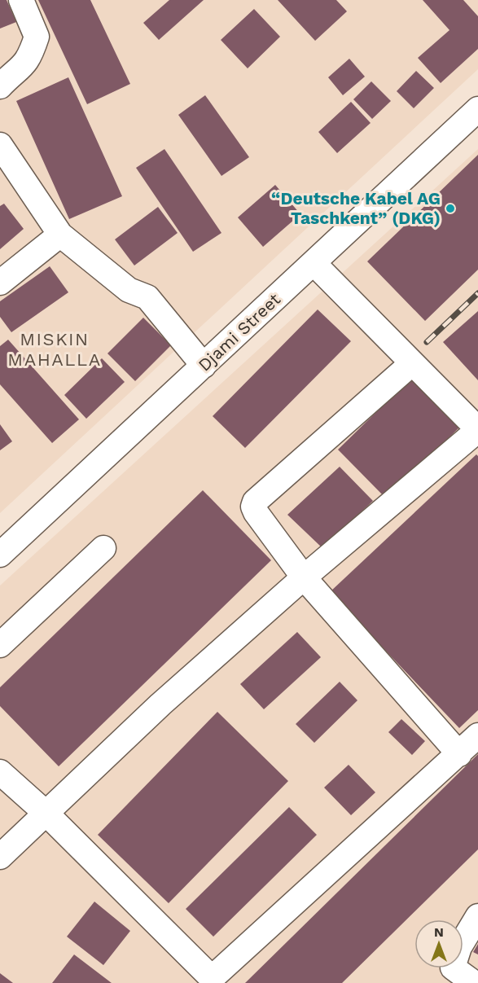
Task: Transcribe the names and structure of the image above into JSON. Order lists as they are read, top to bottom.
{
  "streets": {
    "street": ["Djami Street"]
  },
  "districts": ["MISKIN MAHALLA"],
  "places": ["“Deutsche Kabel AG Taschkent” (DKG)"],
  "north": "top"
}
